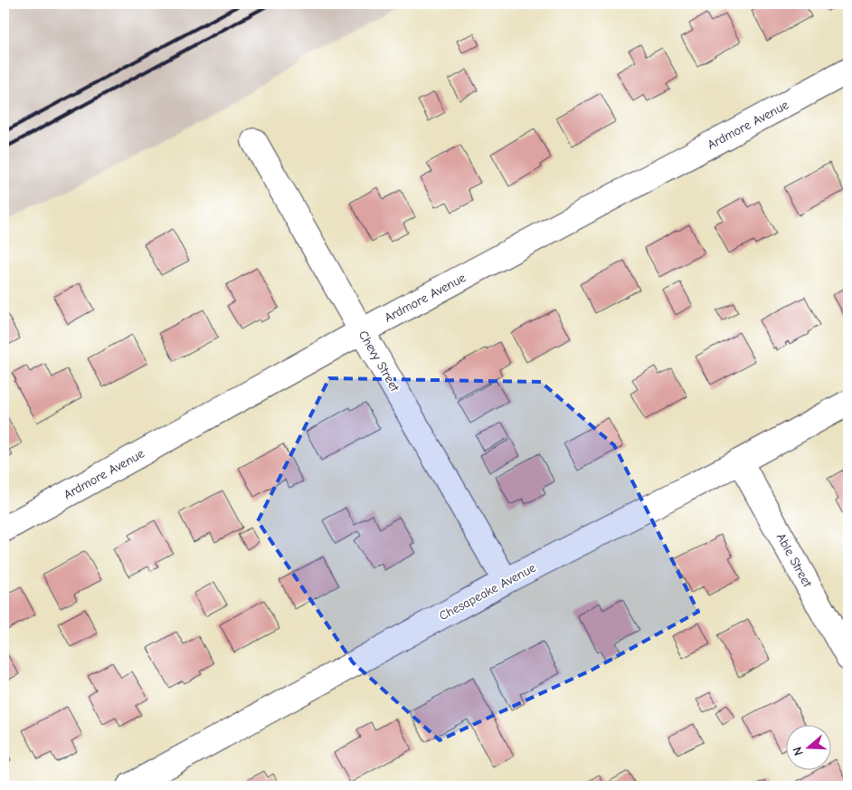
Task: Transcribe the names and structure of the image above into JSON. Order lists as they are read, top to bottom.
{
  "streets": {
    "street": [
      "Ardmore Avenue",
      "Chevy Street",
      "Able Street",
      "Chesapeake Avenue"
    ]
  },
  "crossings": [
    ["Ardmore Avenue", "Chevy Street"],
    ["Chevy Street", "Chesapeake Avenue"],
    ["Able Street", "Chesapeake Avenue"]
  ],
  "north": "left"
}
